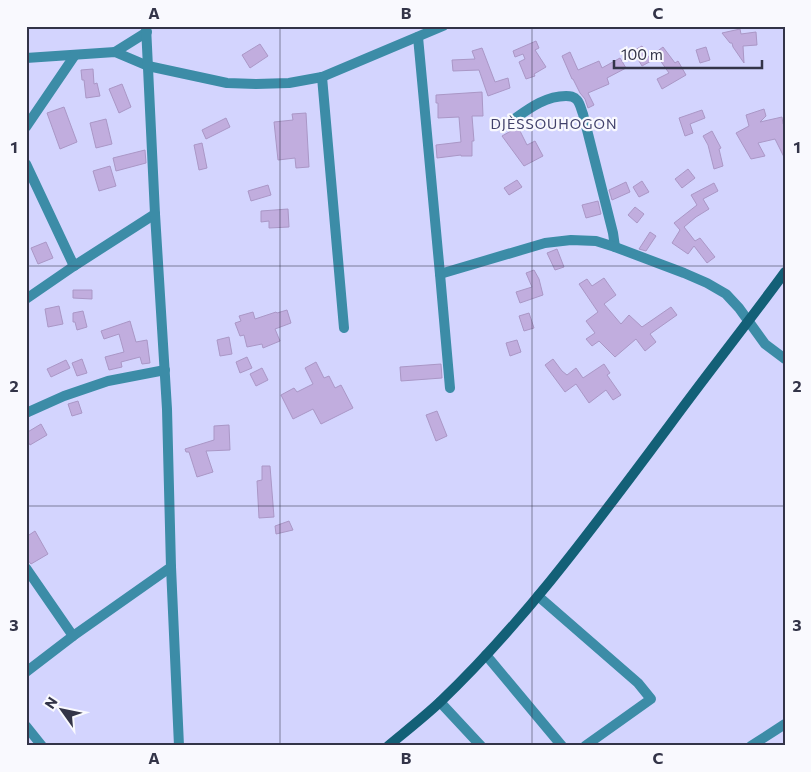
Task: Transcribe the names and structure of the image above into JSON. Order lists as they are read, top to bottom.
{
  "districts": ["DJÈSSOUHOGON"],
  "scale_bar": "100 m",
  "north": "top left",
  "grid": {
    "columns": ["A", "B", "C"],
    "rows": ["1", "2", "3"]
  }
}
